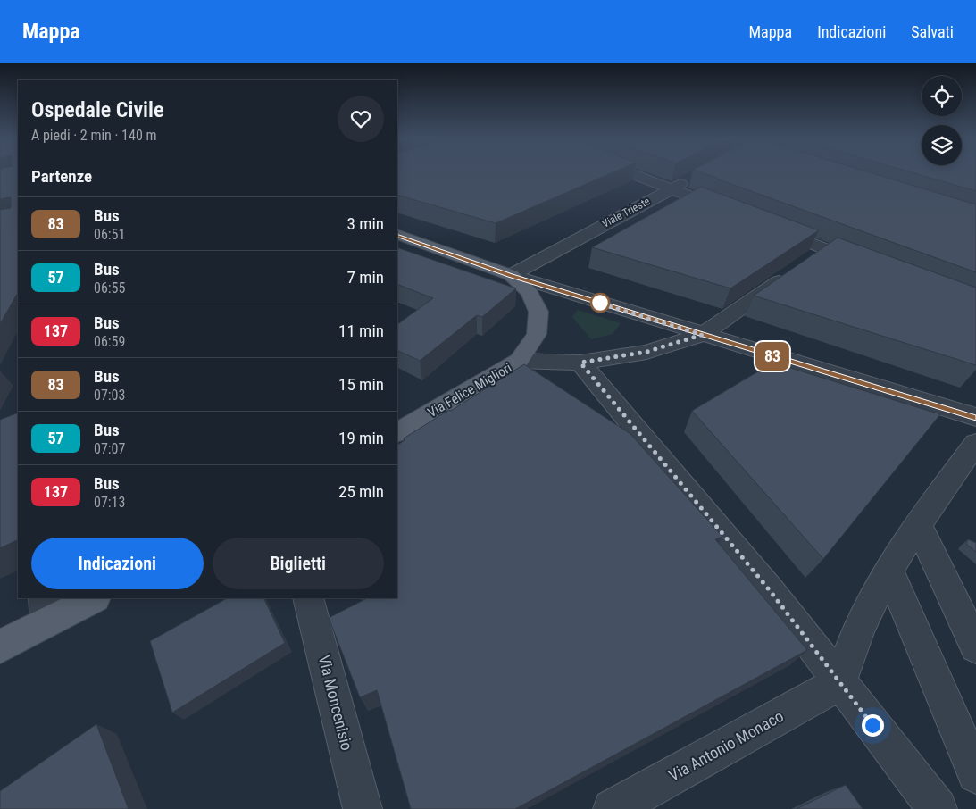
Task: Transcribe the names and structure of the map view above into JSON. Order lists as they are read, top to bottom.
{
  "streets": {
    "main road": ["Via Felice Migliori"],
    "street": ["Viale Trieste", "Via Moncenisio", "Via Antonio Monaco"]
  },
  "crossings": [
    ["Viale Trieste", "Via Felice Migliori"]
  ],
  "lines": ["bus line 83"],
  "page": {
    "header": "Mappa",
    "nav": ["Mappa", "Indicazioni", "Salvati"],
    "on_map": "83",
    "heading": [
      ["Ospedale Civile", "A piedi · 2 min · 140 m"],
      "Partenze"
    ],
    "list": [
      {
        "mark": "83",
        "name": "Bus",
        "note": "06:51",
        "value": "3 min"
      },
      {
        "mark": "57",
        "name": "Bus",
        "note": "06:55",
        "value": "7 min"
      },
      {
        "mark": "137",
        "name": "Bus",
        "note": "06:59",
        "value": "11 min"
      },
      {
        "mark": "83",
        "name": "Bus",
        "note": "07:03",
        "value": "15 min"
      },
      {
        "mark": "57",
        "name": "Bus",
        "note": "07:07",
        "value": "19 min"
      },
      {
        "mark": "137",
        "name": "Bus",
        "note": "07:13",
        "value": "25 min"
      }
    ],
    "buttons": ["Indicazioni", "Biglietti"]
  }
}
